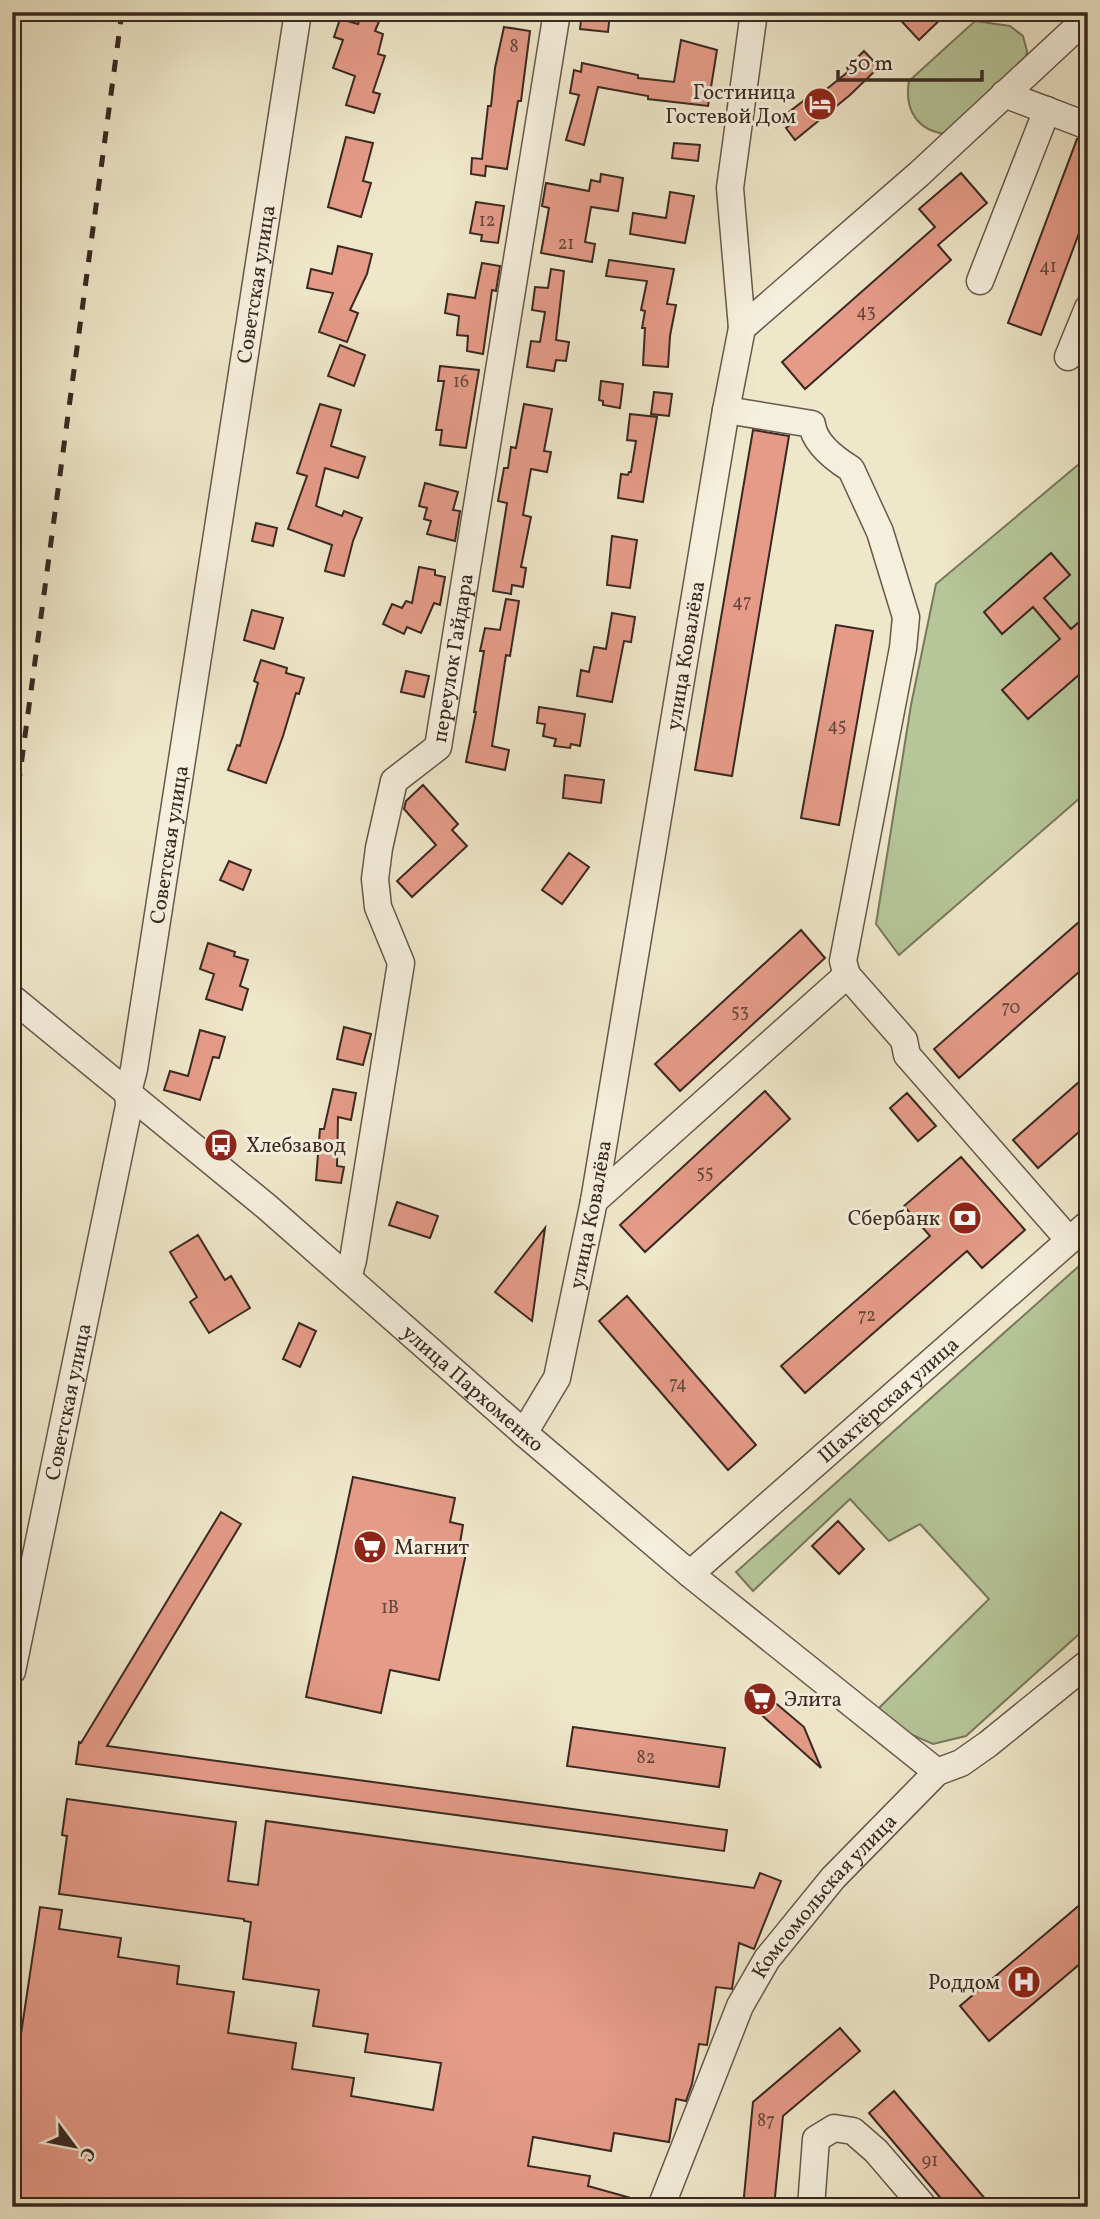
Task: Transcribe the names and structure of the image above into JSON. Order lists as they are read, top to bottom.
{
  "streets": {
    "street": [
      "Советская улица",
      "улица Ковалёва",
      "переулок Гайдара",
      "улица Пархоменко",
      "Шахтёрская улица",
      "Комсомольская улица"
    ]
  },
  "crossings": [
    ["Советская улица", "улица Пархоменко"],
    ["улица Ковалёва", "улица Пархоменко"],
    ["переулок Гайдара", "улица Пархоменко"],
    ["улица Пархоменко", "Шахтёрская улица"],
    ["улица Пархоменко", "Комсомольская улица"]
  ],
  "places": {
    "hotel": ["Гостиница Гостевой Дом"],
    "bus stop": ["Хлебзавод"],
    "bank": ["Сбербанк"],
    "supermarket": ["Магнит", "Элита"],
    "hospital": ["Роддом"]
  },
  "house_numbers": [
    "8",
    "12",
    "21",
    "41",
    "43",
    "16",
    "47",
    "45",
    "70",
    "53",
    "55",
    "72",
    "74",
    "1В",
    "82",
    "87",
    "91"
  ],
  "scale_bar": "50 m",
  "north": "bottom right"
}
